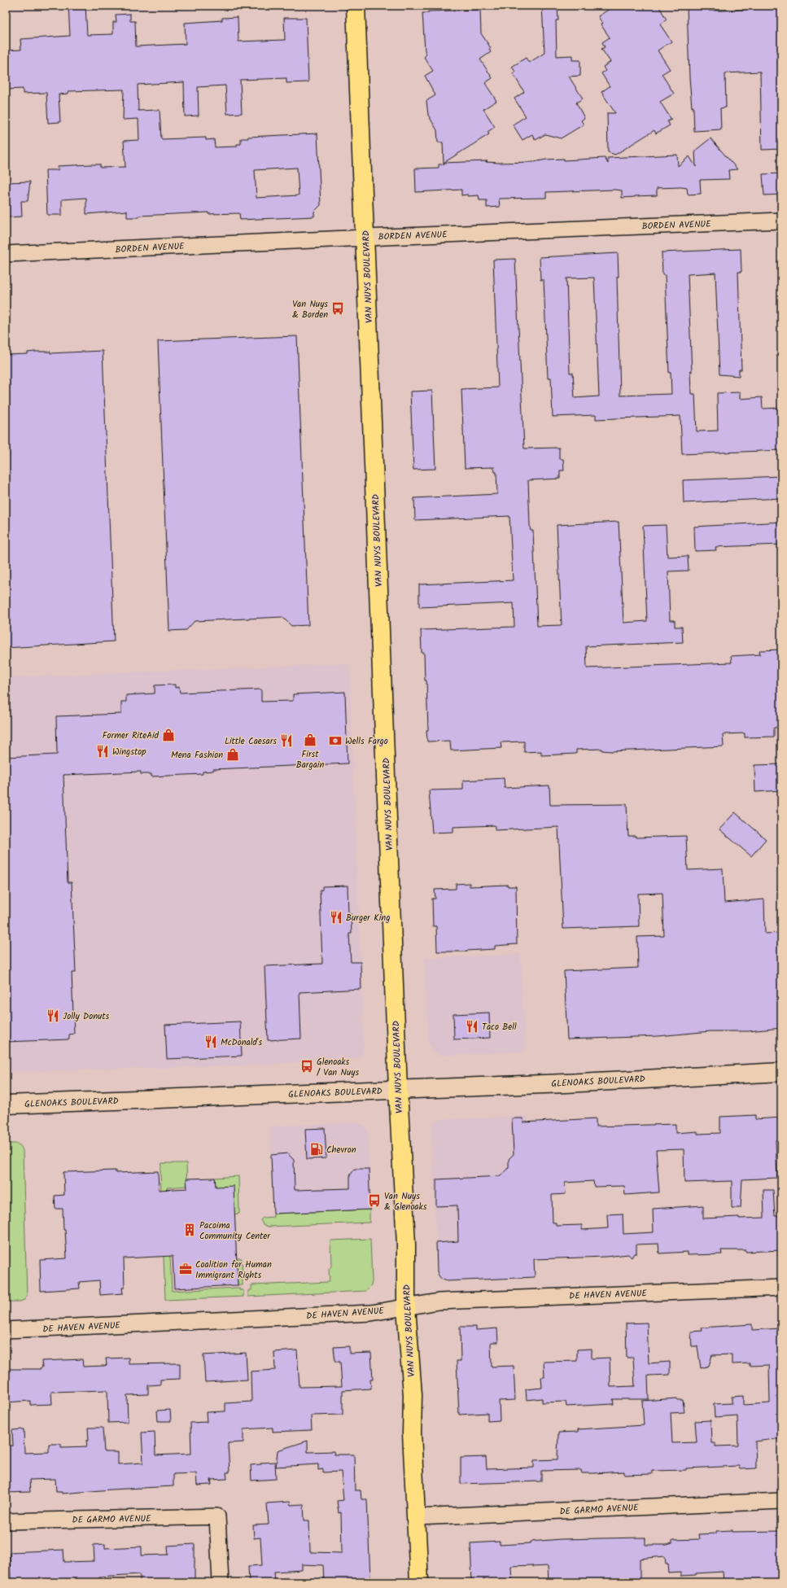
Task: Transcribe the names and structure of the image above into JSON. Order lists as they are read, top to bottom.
{
  "streets": {
    "main road": ["VAN NUYS BOULEVARD", "GLENOAKS BOULEVARD"],
    "street": ["BORDEN AVENUE", "DE HAVEN AVENUE", "DE GARMO AVENUE"]
  },
  "crossings": [
    ["BORDEN AVENUE", "VAN NUYS BOULEVARD"],
    ["VAN NUYS BOULEVARD", "GLENOAKS BOULEVARD"],
    ["VAN NUYS BOULEVARD", "DE HAVEN AVENUE"],
    ["VAN NUYS BOULEVARD", "DE GARMO AVENUE"]
  ],
  "places": {
    "bus stop": ["Van Nuys & Borden", "Glenoaks / Van Nuys", "Van Nuys & Glenoaks"],
    "shop": ["Former RiteAid", "First Bargain", "Mena Fashion"],
    "restaurant": [
      "Little Caesars",
      "Wingstop",
      "Burger King",
      "Jolly Donuts",
      "Taco Bell",
      "McDonald's"
    ],
    "bank": ["Wells Fargo"],
    "fuel station": ["Chevron"],
    "building": ["Pacoima Community Center"],
    "office": ["Coalition for Human Immigrant Rights"]
  }
}
